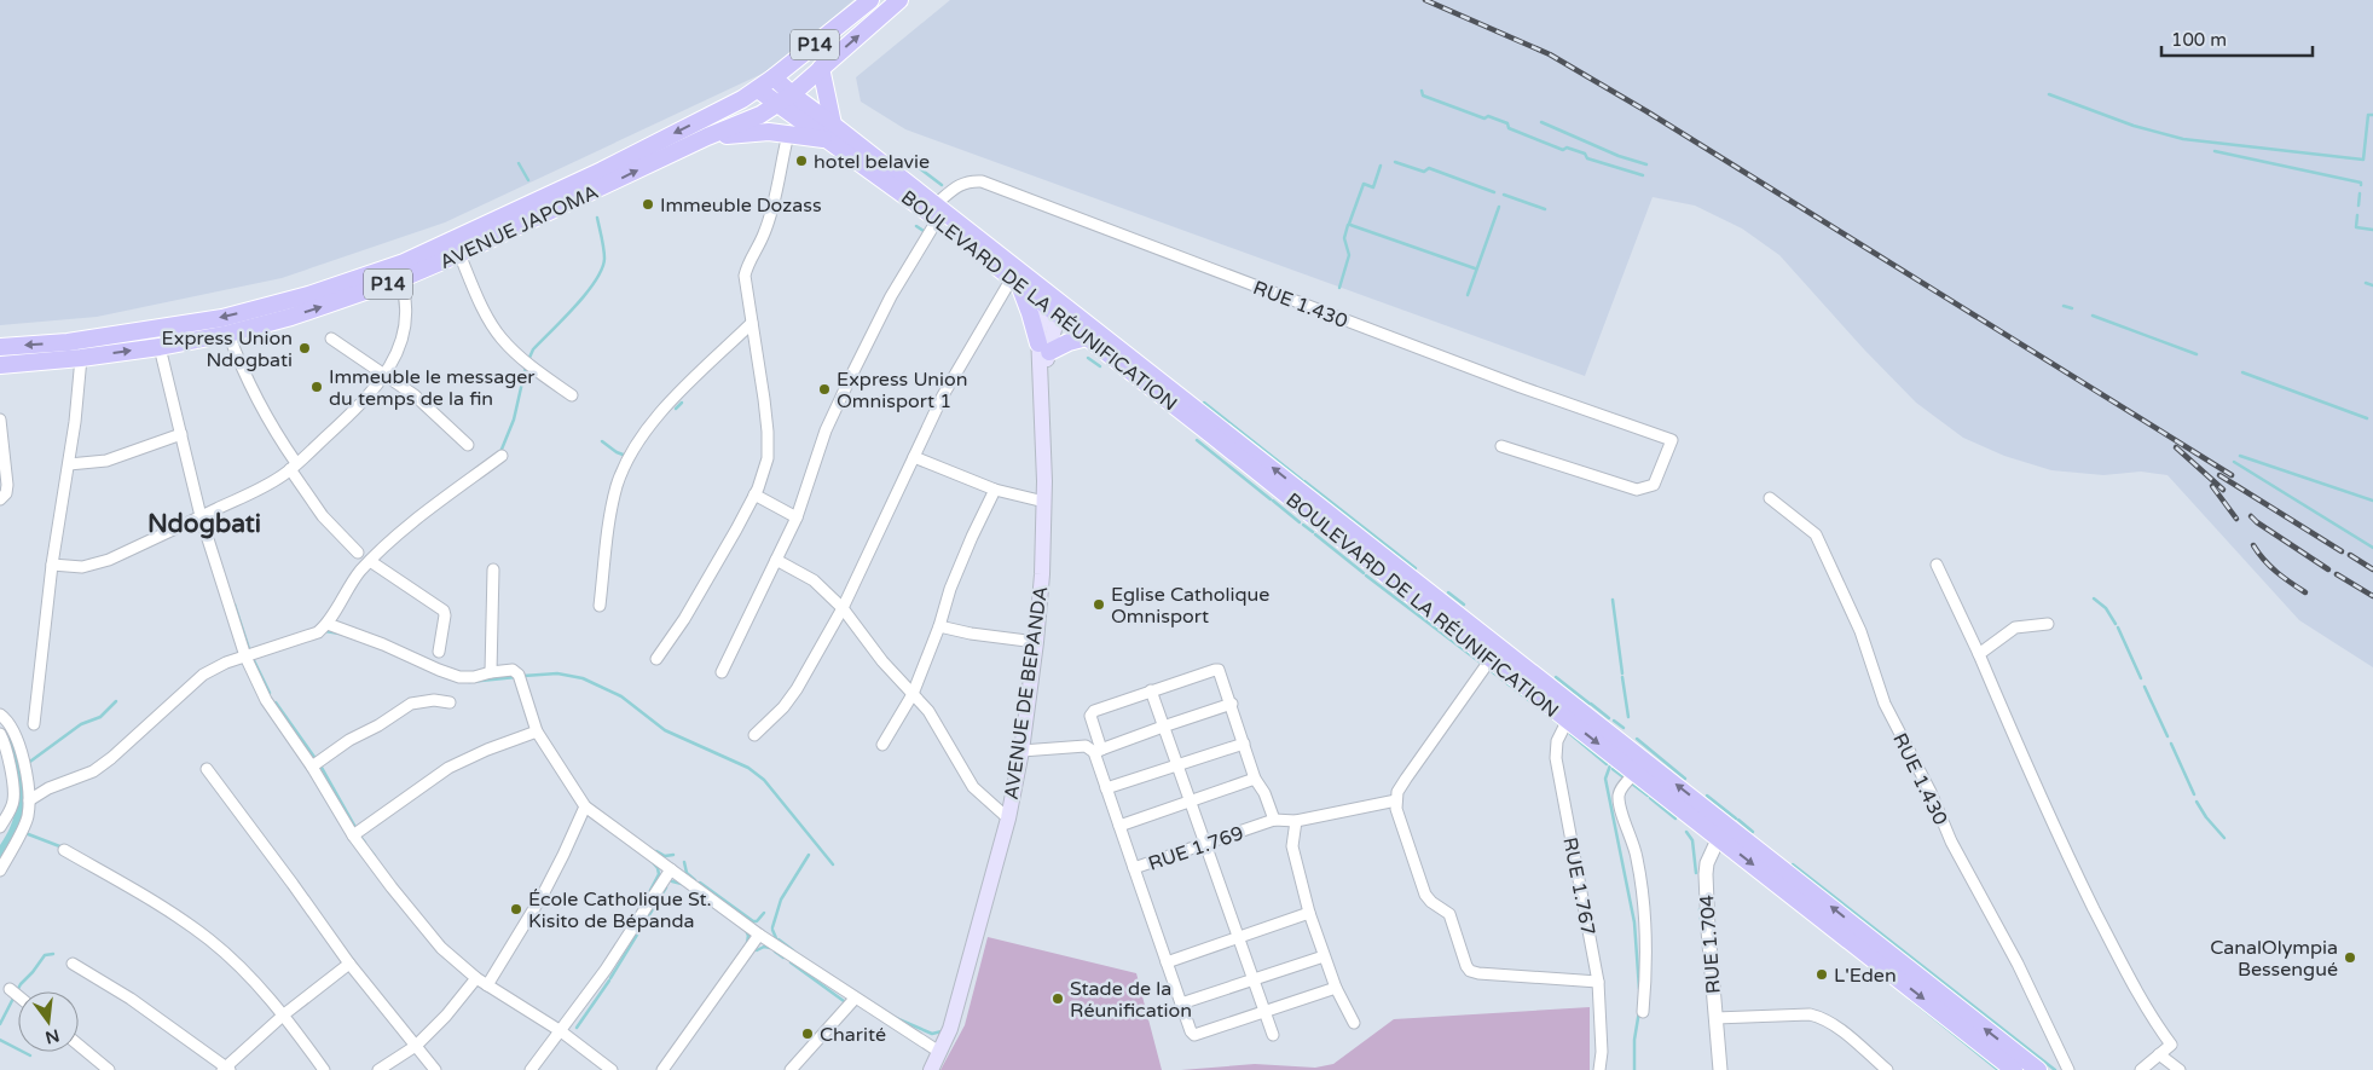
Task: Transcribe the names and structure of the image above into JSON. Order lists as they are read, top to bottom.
{
  "streets": {
    "main road": [
      "P14",
      "AVENUE JAPOMA",
      "BOULEVARD DE LA RÉUNIFICATION",
      "AVENUE DE BEPANDA"
    ],
    "street": [
      "RUE 1.430",
      "RUE 1.769",
      "RUE 1.767",
      "RUE 1.704"
    ]
  },
  "crossings": [
    ["P14", "AVENUE JAPOMA"],
    ["BOULEVARD DE LA RÉUNIFICATION", "RUE 1.430"],
    ["BOULEVARD DE LA RÉUNIFICATION", "AVENUE DE BEPANDA"],
    ["BOULEVARD DE LA RÉUNIFICATION", "RUE 1.767"],
    ["BOULEVARD DE LA RÉUNIFICATION", "RUE 1.704"]
  ],
  "districts": ["Ndogbati"],
  "places": [
    "hotel belavie",
    "Immeuble Dozass",
    "Express Union Ndogbati",
    "Immeuble le messager du temps de la fin",
    "Express Union Omnisport 1",
    "Eglise Catholique Omnisport",
    "École Catholique St. Kisito de Bépanda",
    "CanalOlympia Bessengué",
    "L'Eden",
    "Stade de la Réunification",
    "Charité"
  ],
  "scale_bar": "100 m",
  "north": "bottom"
}
